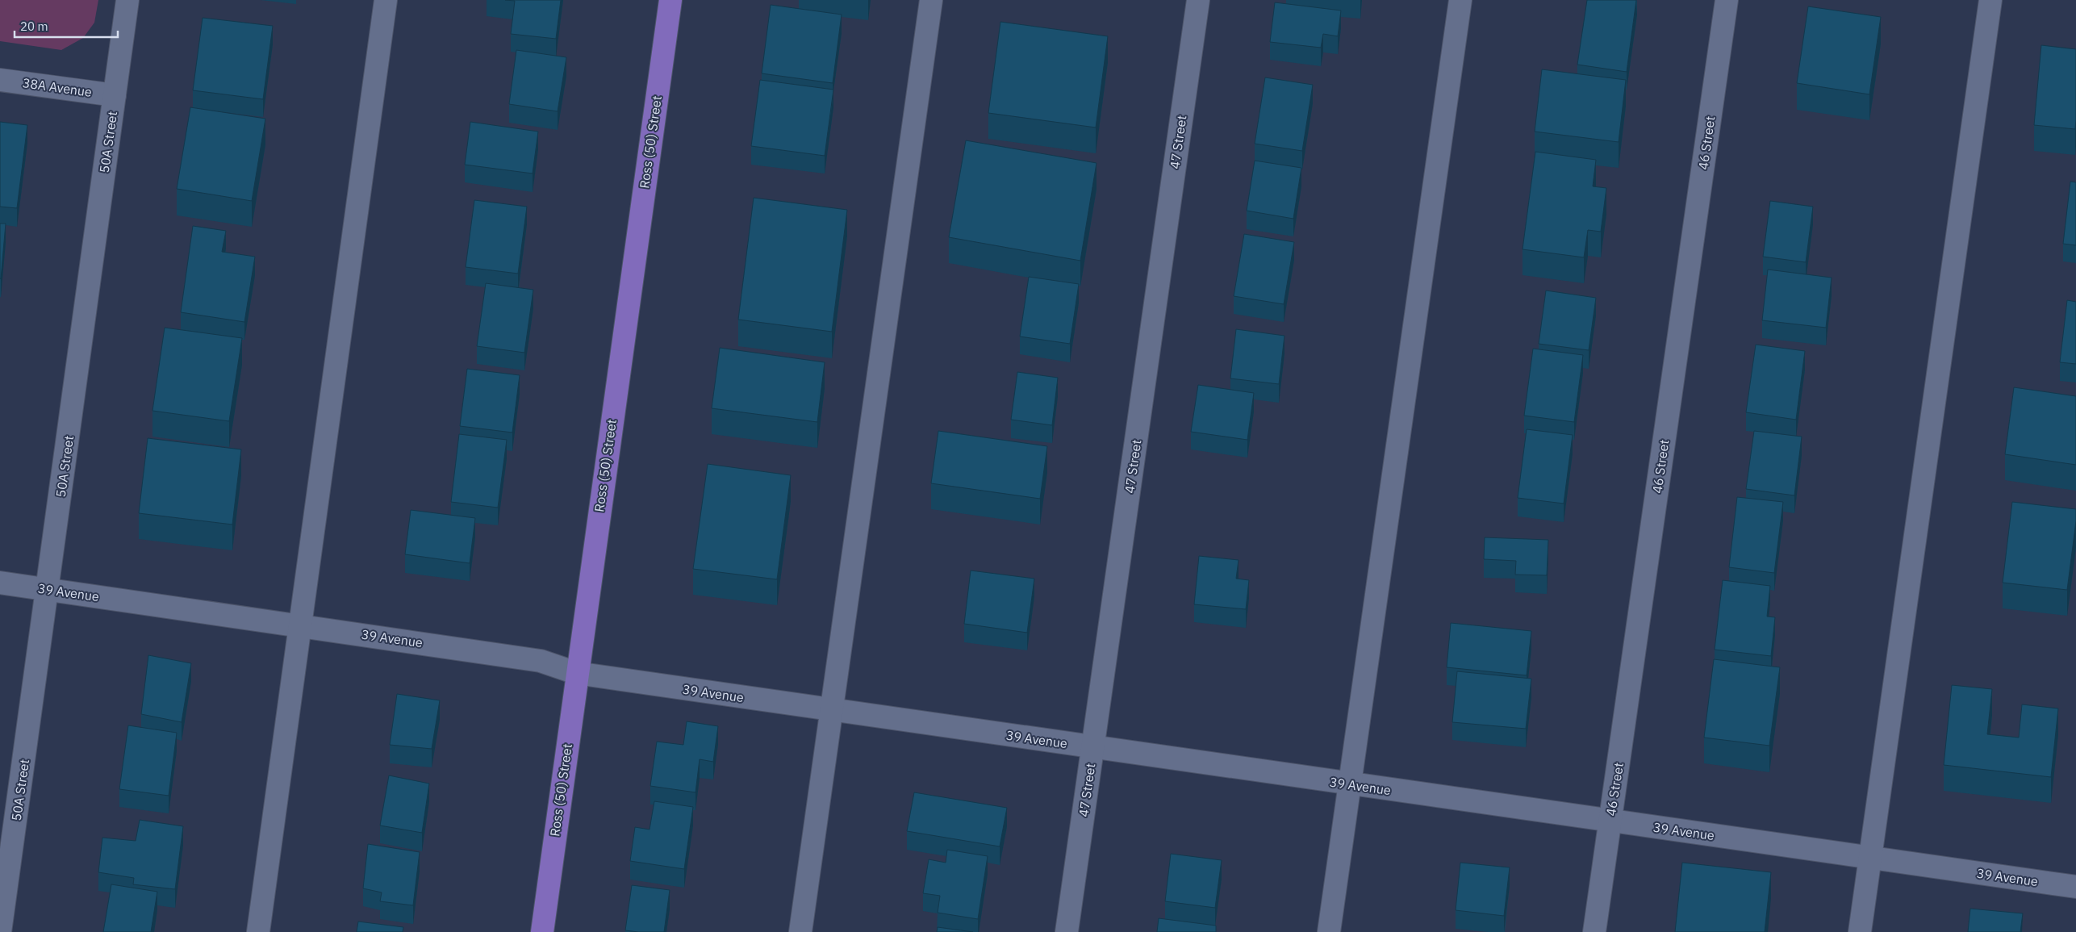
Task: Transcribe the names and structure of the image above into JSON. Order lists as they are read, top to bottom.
{
  "streets": {
    "main road": ["Ross (50) Street"],
    "street": [
      "38A Avenue",
      "50A Street",
      "47 Street",
      "46 Street",
      "39 Avenue"
    ]
  },
  "crossings": [
    ["38A Avenue", "50A Street"],
    ["50A Street", "39 Avenue"],
    ["Ross (50) Street", "39 Avenue"],
    ["47 Street", "39 Avenue"],
    ["46 Street", "39 Avenue"]
  ],
  "scale_bar": "20 m"
}
